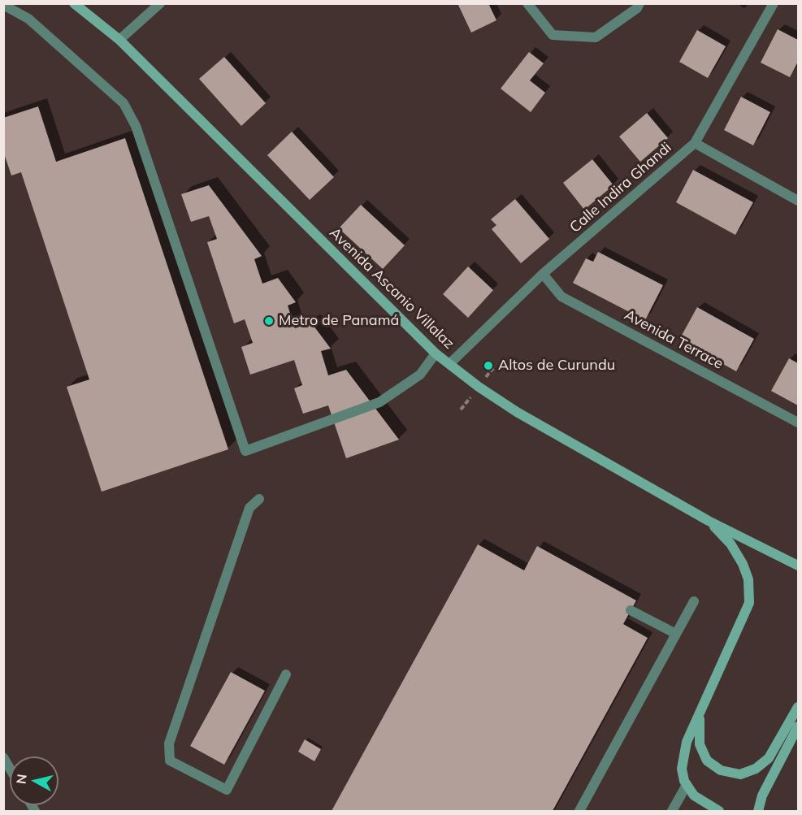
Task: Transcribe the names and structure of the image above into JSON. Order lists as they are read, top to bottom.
{
  "streets": {
    "main road": ["Avenida Ascanio Villalaz"],
    "street": ["Calle Indira Ghandi", "Avenida Terrace"]
  },
  "crossings": [
    ["Calle Indira Ghandi", "Avenida Ascanio Villalaz"],
    ["Calle Indira Ghandi", "Avenida Terrace"]
  ],
  "places": ["Metro de Panamá", "Altos de Curundu"],
  "north": "left"
}
